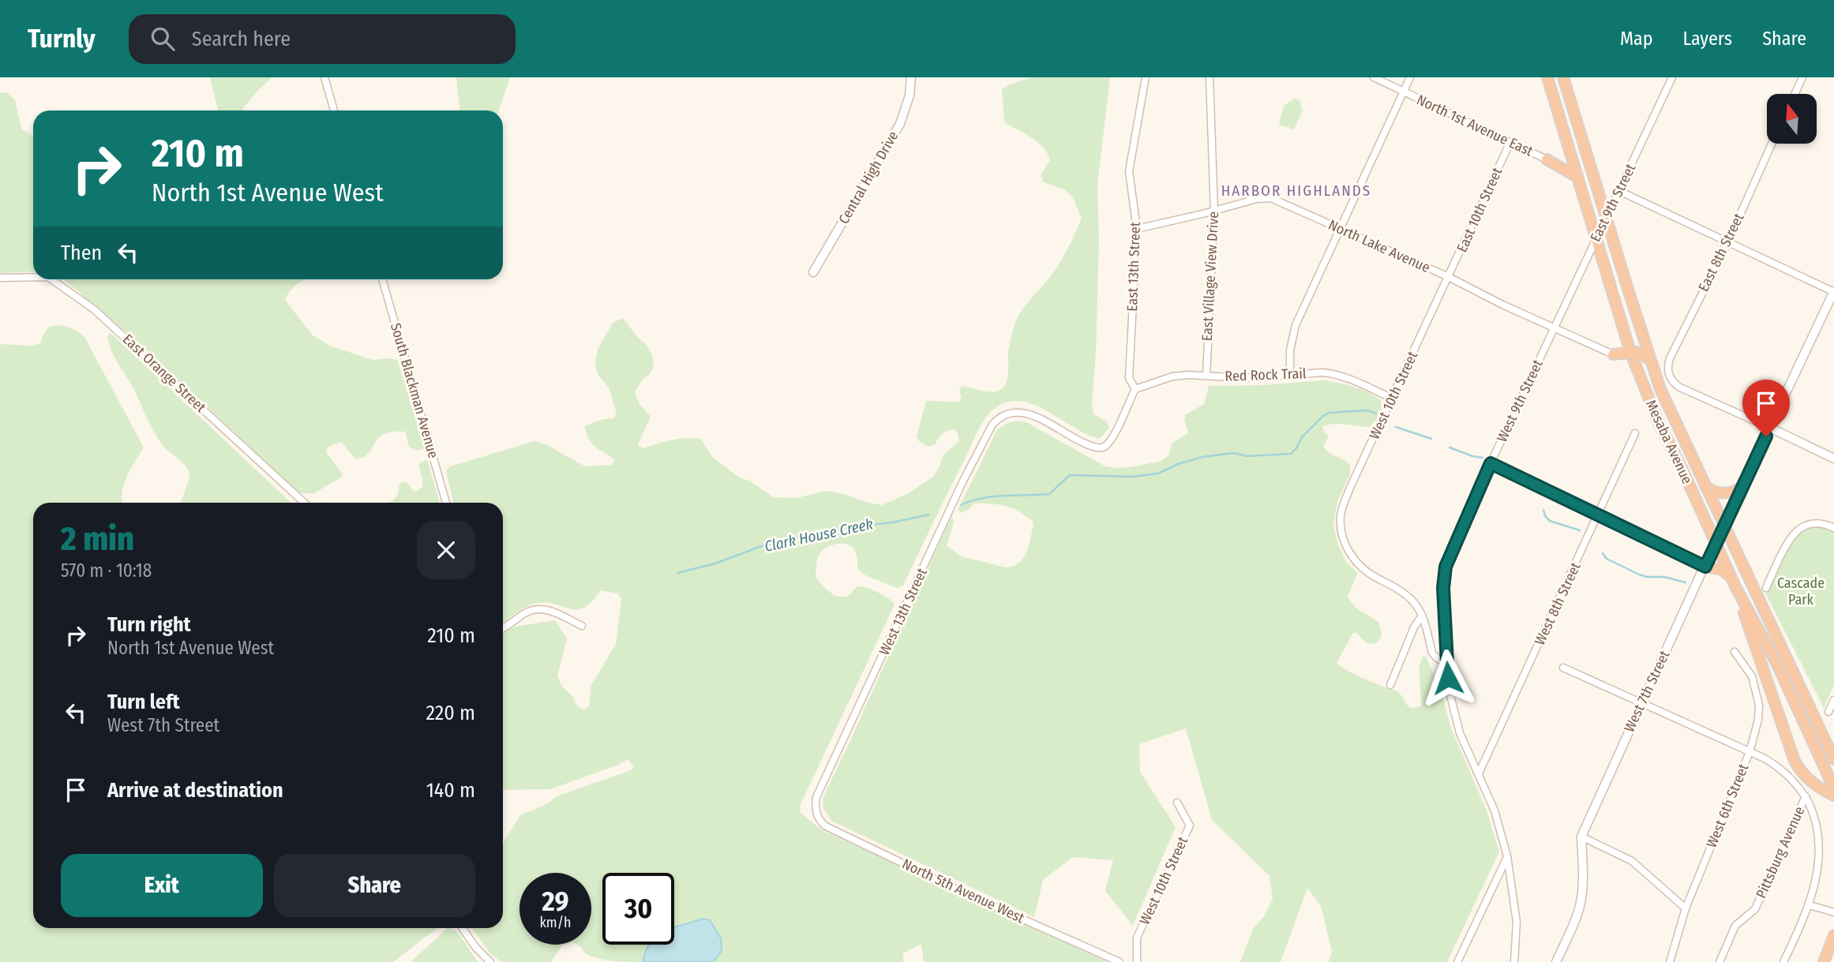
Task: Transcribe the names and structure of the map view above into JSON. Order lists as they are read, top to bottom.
{
  "streets": {
    "highway": ["Mesaba Avenue"],
    "street": [
      "North 1st Avenue East",
      "Central High Drive",
      "East 9th Street",
      "East 10th Street",
      "North Lake Avenue",
      "East 8th Street",
      "East 13th Street",
      "East Village View Drive",
      "East Orange Street",
      "Red Rock Trail",
      "South Blackman Avenue",
      "West 10th Street",
      "West 9th Street",
      "West 8th Street",
      "West 13th Street",
      "West 7th Street",
      "West 6th Street",
      "Pittsburg Avenue",
      "North 5th Avenue West"
    ]
  },
  "crossings": [
    ["North 1st Avenue East", "East 10th Street"],
    ["East 9th Street", "North Lake Avenue"],
    ["East 9th Street", "West 9th Street"],
    ["East 9th Street", "Mesaba Avenue"],
    ["East 10th Street", "North Lake Avenue"],
    ["East 10th Street", "West 10th Street"],
    ["North Lake Avenue", "East 13th Street"],
    ["North Lake Avenue", "East Village View Drive"],
    ["North Lake Avenue", "West 10th Street"],
    ["North Lake Avenue", "West 9th Street"],
    ["East 8th Street", "West 7th Street"],
    ["East 13th Street", "Red Rock Trail"],
    ["East 13th Street", "West 13th Street"],
    ["East Village View Drive", "Red Rock Trail"],
    ["Red Rock Trail", "West 10th Street"],
    ["Red Rock Trail", "West 13th Street"],
    ["West 9th Street", "West 8th Street"],
    ["Mesaba Avenue", "West 7th Street"],
    ["West 13th Street", "North 5th Avenue West"]
  ],
  "districts": ["HARBOR HIGHLANDS"],
  "water": ["Clark House Creek"],
  "parks": ["Cascade Park"],
  "north": "top",
  "page": {
    "header": "Turnly",
    "search": "Search here",
    "nav": ["Map", "Layers", "Share"],
    "turn": ["210 m", "North 1st Avenue West"],
    "then": "Then",
    "heading": ["2 min", "570 m · 10:18"],
    "list": [
      {
        "name": "Turn right",
        "note": "North 1st Avenue West",
        "value": "210 m"
      },
      {
        "name": "Turn left",
        "note": "West 7th Street",
        "value": "220 m"
      },
      {
        "name": "Arrive at destination",
        "value": "140 m"
      }
    ],
    "buttons": ["Exit", "Share"],
    "speed": "29 km/h",
    "limit": "30"
  }
}
